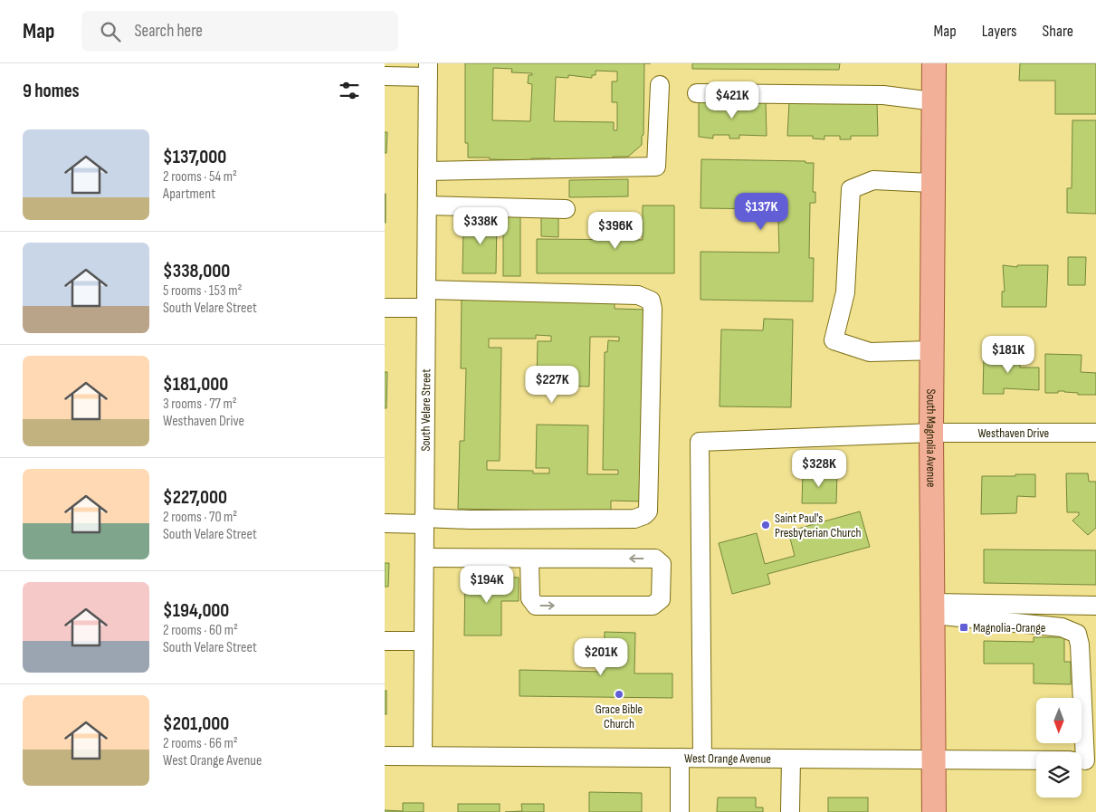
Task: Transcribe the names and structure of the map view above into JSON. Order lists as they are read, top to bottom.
{
  "streets": {
    "main road": ["South Magnolia Avenue"],
    "street": ["South Velare Street", "Westhaven Drive", "West Orange Avenue"]
  },
  "crossings": [
    ["South Velare Street", "West Orange Avenue"],
    ["Westhaven Drive", "South Magnolia Avenue"],
    ["Westhaven Drive", "West Orange Avenue"],
    ["South Magnolia Avenue", "West Orange Avenue"]
  ],
  "places": {
    "other": ["Saint Paul's Presbyterian Church", "Grace Bible Church"],
    "transit": ["Magnolia-Orange"]
  },
  "north": "bottom",
  "page": {
    "header": "Map",
    "search": "Search here",
    "nav": ["Map", "Layers", "Share"],
    "heading": "9 homes",
    "price": [
      "$421K",
      "$137K",
      "$338K",
      "$396K",
      "$181K",
      "$227K",
      "$328K",
      "$194K",
      "$201K"
    ],
    "list": [
      {
        "name": "$137,000",
        "note": "2 rooms · 54 m² · Apartment"
      },
      {
        "name": "$338,000",
        "note": "5 rooms · 153 m² · South Velare Street"
      },
      {
        "name": "$181,000",
        "note": "3 rooms · 77 m² · Westhaven Drive"
      },
      {
        "name": "$227,000",
        "note": "2 rooms · 70 m² · South Velare Street"
      },
      {
        "name": "$194,000",
        "note": "2 rooms · 60 m² · South Velare Street"
      },
      {
        "name": "$201,000",
        "note": "2 rooms · 66 m² · West Orange Avenue"
      }
    ]
  }
}
